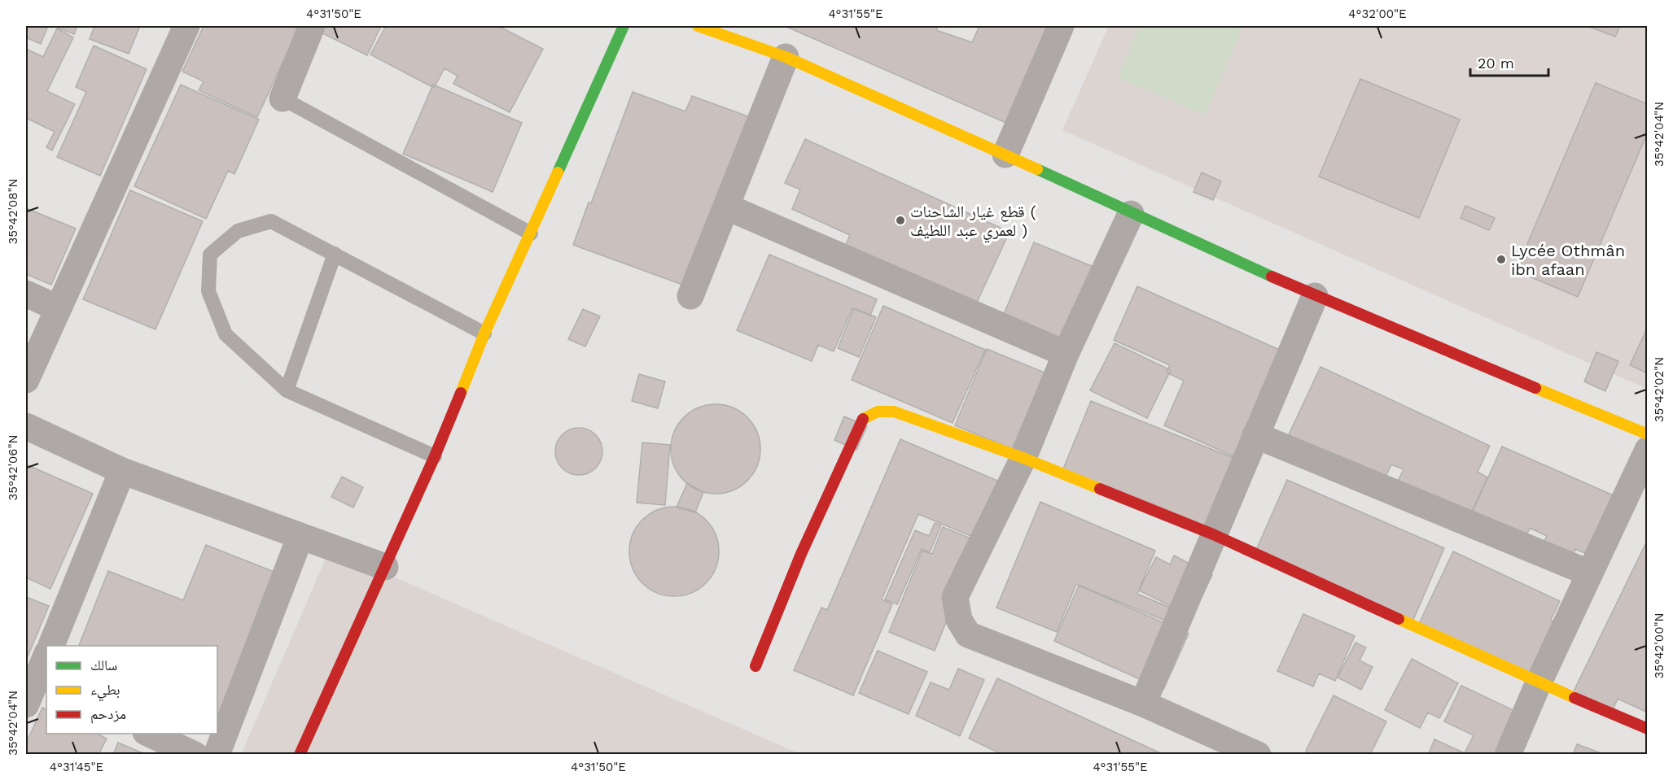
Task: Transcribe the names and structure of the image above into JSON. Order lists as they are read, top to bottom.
{
  "places": ["قطع غيار الشاحنات ( لعمري عبد اللطيف )", "Lycée Othmân ibn afaan"],
  "legend": ["سالك", "بطيء", "مزدحم"],
  "scale_bar": "20 m",
  "coordinates": [
    "4°31'50\"E",
    "4°31'55\"E",
    "4°32'00\"E",
    "35°42'04\"N",
    "35°42'08\"N",
    "35°42'02\"N",
    "35°42'06\"N",
    "35°42'00\"N",
    "4°31'45\"E"
  ]
}
